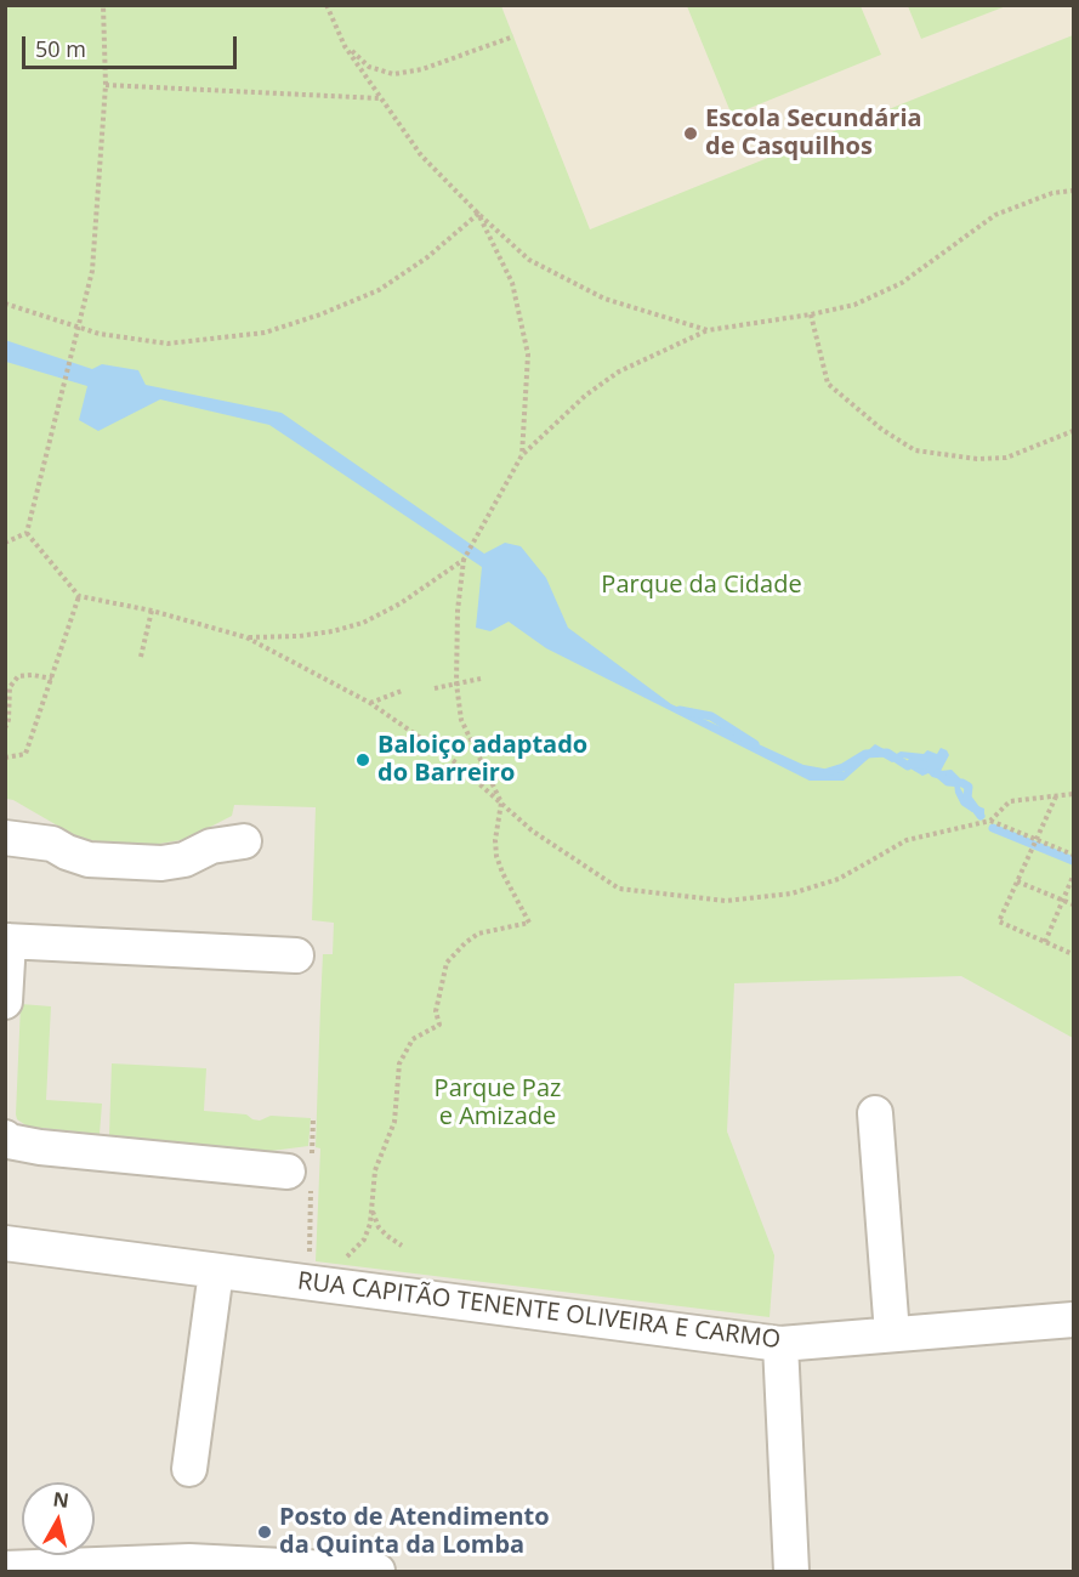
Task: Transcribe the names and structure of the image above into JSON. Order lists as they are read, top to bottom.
{
  "streets": {
    "street": ["RUA CAPITÃO TENENTE OLIVEIRA E CARMO"]
  },
  "parks": ["Parque da Cidade", "Parque Paz e Amizade"],
  "places": ["Escola Secundária de Casquilhos", "Baloiço adaptado do Barreiro", "Posto de Atendimento da Quinta da Lomba"],
  "scale_bar": "50 m",
  "north": "top"
}
